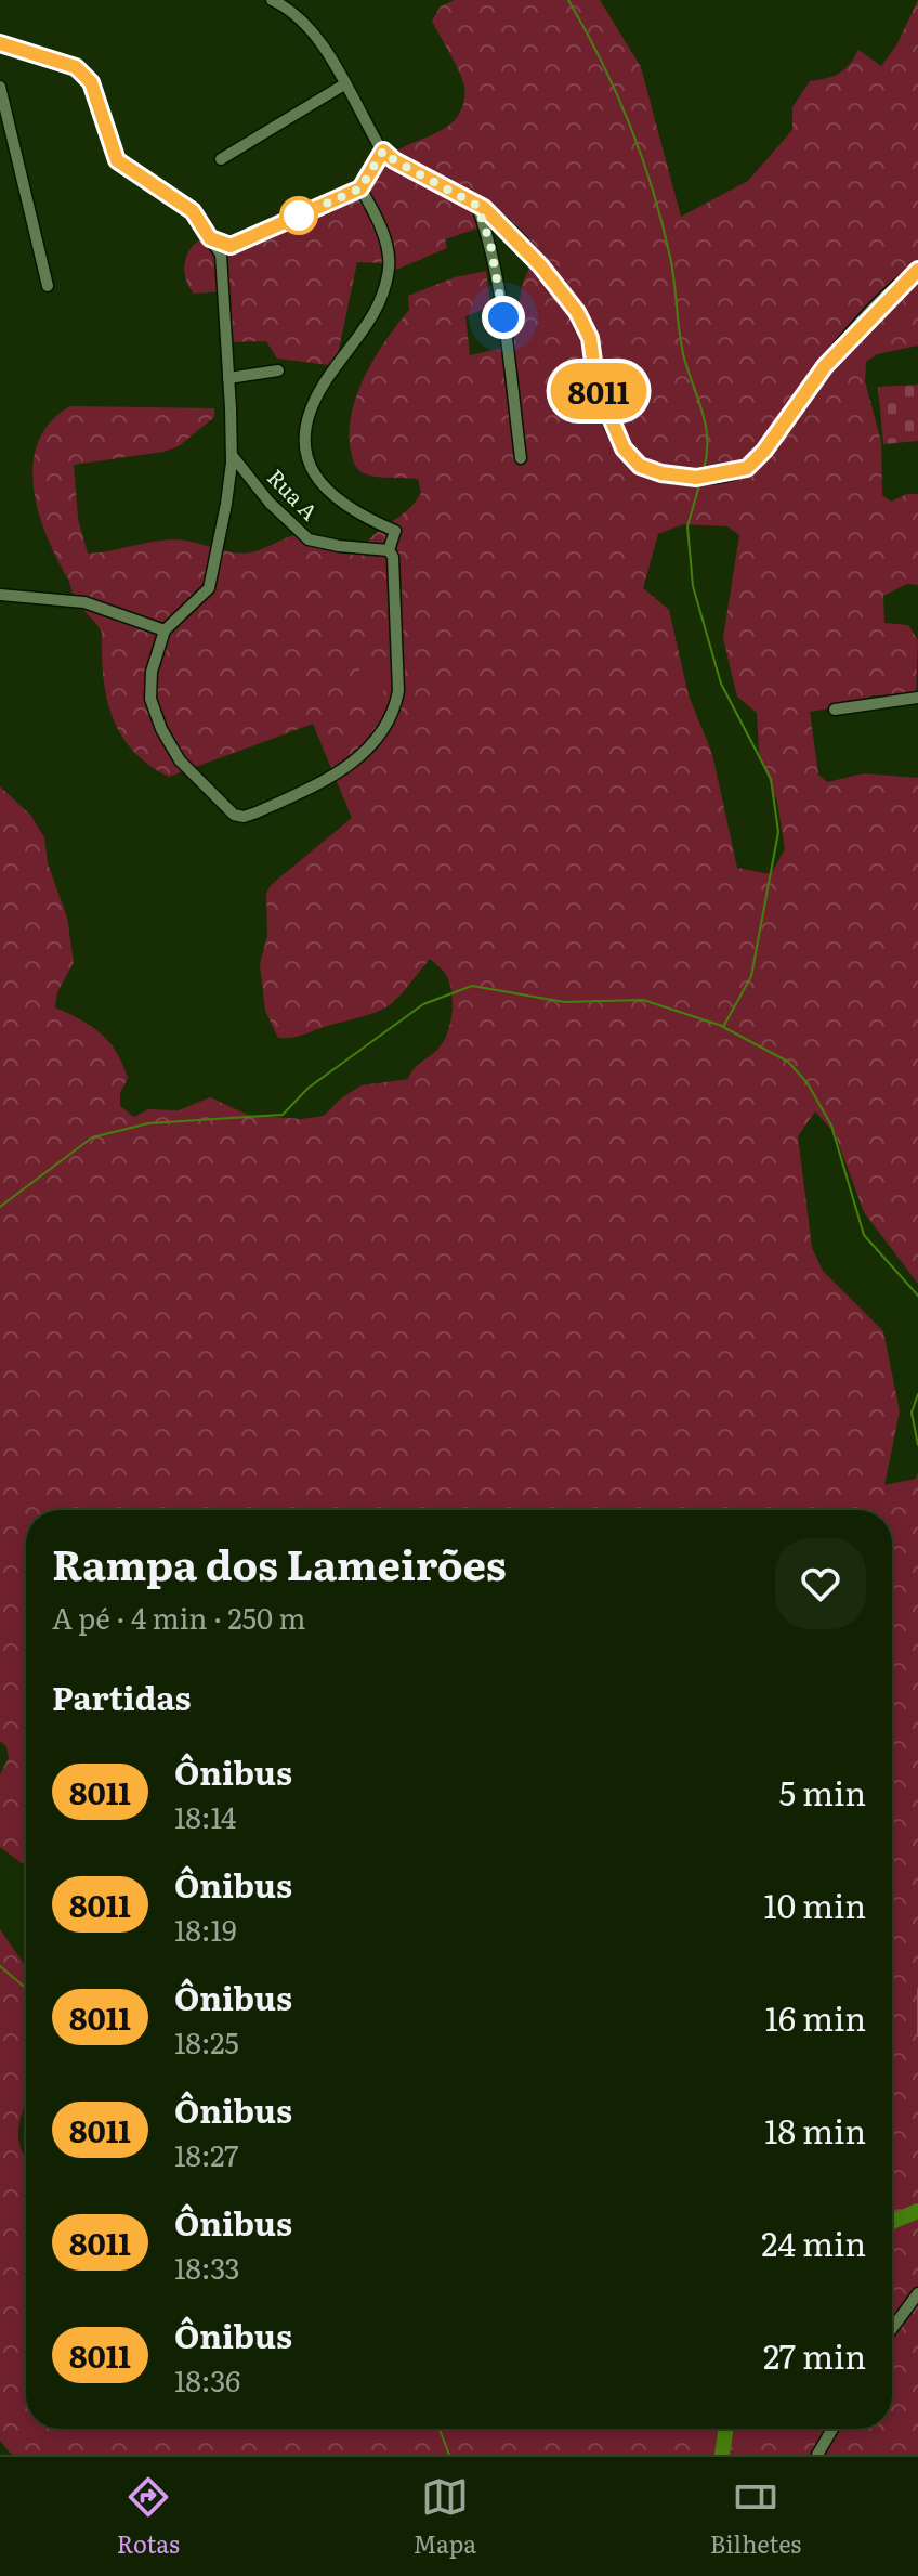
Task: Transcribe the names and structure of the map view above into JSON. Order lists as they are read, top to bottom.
{
  "streets": {
    "street": ["Rua A"]
  },
  "lines": ["bus line 8011"],
  "page": {
    "on_map": "8011",
    "heading": [
      ["Rampa dos Lameirões", "A pé · 4 min · 250 m"],
      "Partidas"
    ],
    "list": [
      {
        "mark": "8011",
        "name": "Ônibus",
        "note": "18:14",
        "value": "5 min"
      },
      {
        "mark": "8011",
        "name": "Ônibus",
        "note": "18:19",
        "value": "10 min"
      },
      {
        "mark": "8011",
        "name": "Ônibus",
        "note": "18:25",
        "value": "16 min"
      },
      {
        "mark": "8011",
        "name": "Ônibus",
        "note": "18:27",
        "value": "18 min"
      },
      {
        "mark": "8011",
        "name": "Ônibus",
        "note": "18:33",
        "value": "24 min"
      },
      {
        "mark": "8011",
        "name": "Ônibus",
        "note": "18:36",
        "value": "27 min"
      }
    ],
    "tabs": ["Rotas", "Mapa", "Bilhetes"]
  }
}
